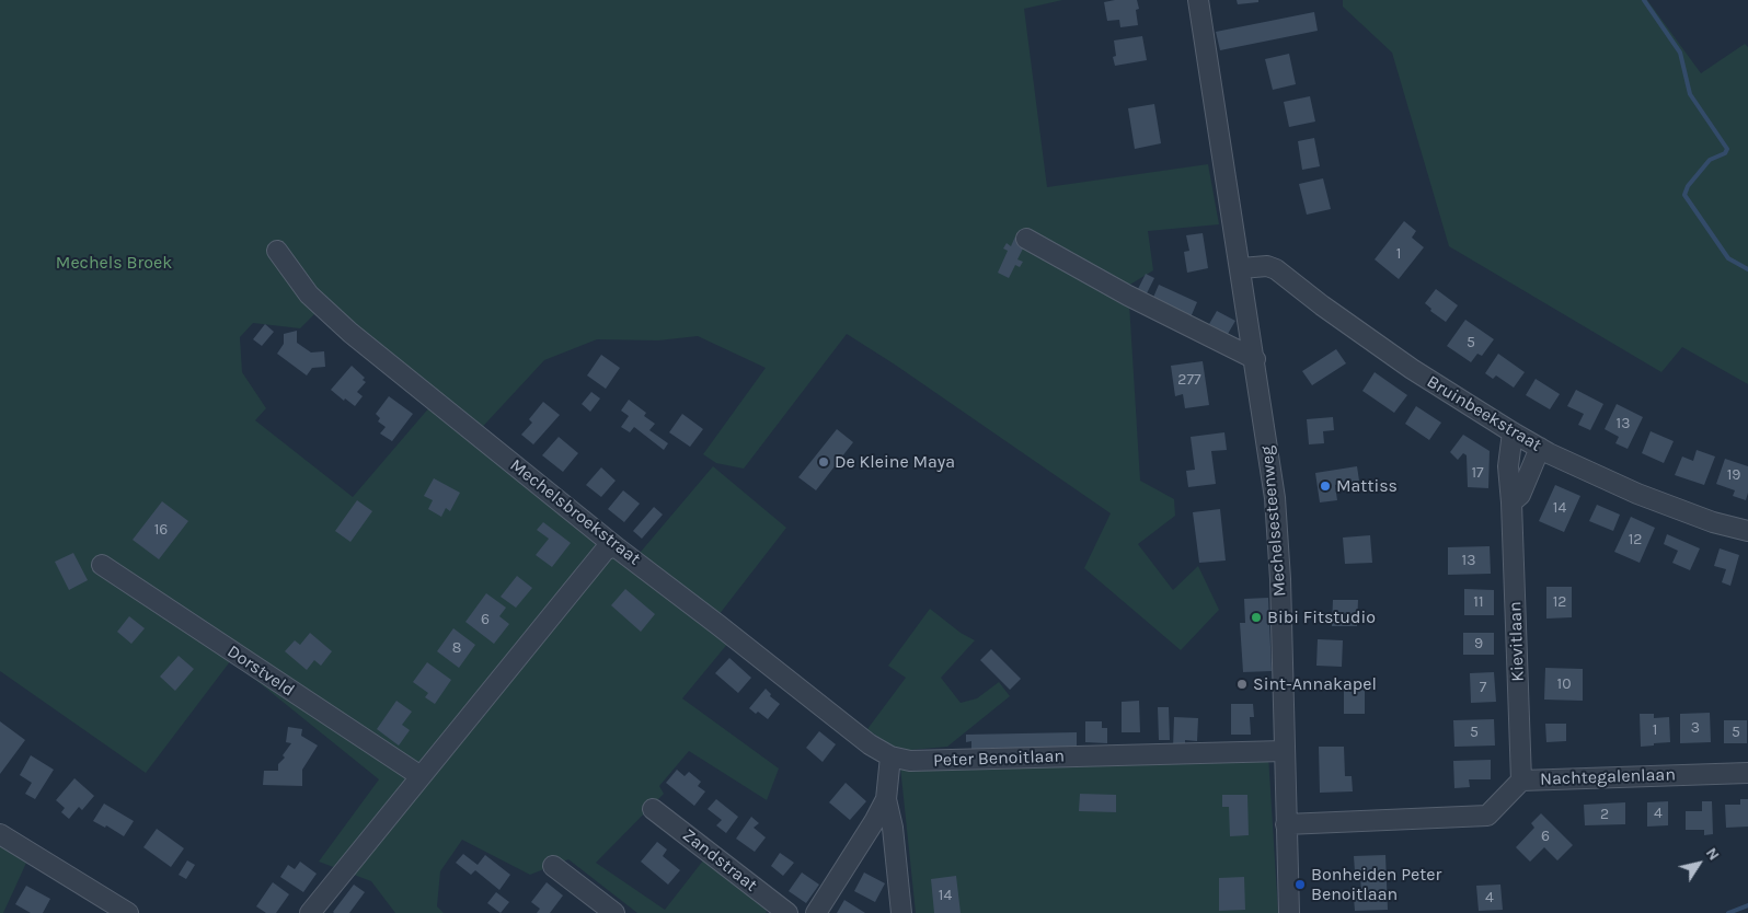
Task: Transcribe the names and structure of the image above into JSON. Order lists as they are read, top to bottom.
{
  "streets": {
    "street": [
      "Bruinbeekstraat",
      "Mechelsbroekstraat",
      "Mechelsesteenweg",
      "Kievitlaan",
      "Dorstveld",
      "Peter Benoitlaan",
      "Nachtegalenlaan",
      "Zandstraat"
    ]
  },
  "crossings": [
    ["Bruinbeekstraat", "Mechelsesteenweg"],
    ["Bruinbeekstraat", "Kievitlaan"],
    ["Mechelsbroekstraat", "Peter Benoitlaan"],
    ["Mechelsesteenweg", "Peter Benoitlaan"],
    ["Mechelsesteenweg", "Nachtegalenlaan"],
    ["Kievitlaan", "Nachtegalenlaan"]
  ],
  "parks": ["Mechels Broek"],
  "places": [
    "De Kleine Maya",
    "Mattiss",
    "Bibi Fitstudio",
    "Sint-Annakapel",
    "Bonheiden Peter Benoitlaan"
  ],
  "house_numbers": [
    "1",
    "5",
    "277",
    "13",
    "17",
    "19",
    "14",
    "16",
    "12",
    "13",
    "11",
    "12",
    "6",
    "9",
    "8",
    "10",
    "7",
    "3",
    "1",
    "5",
    "5",
    "4",
    "2",
    "6",
    "14",
    "4"
  ],
  "north": "top right"
}
